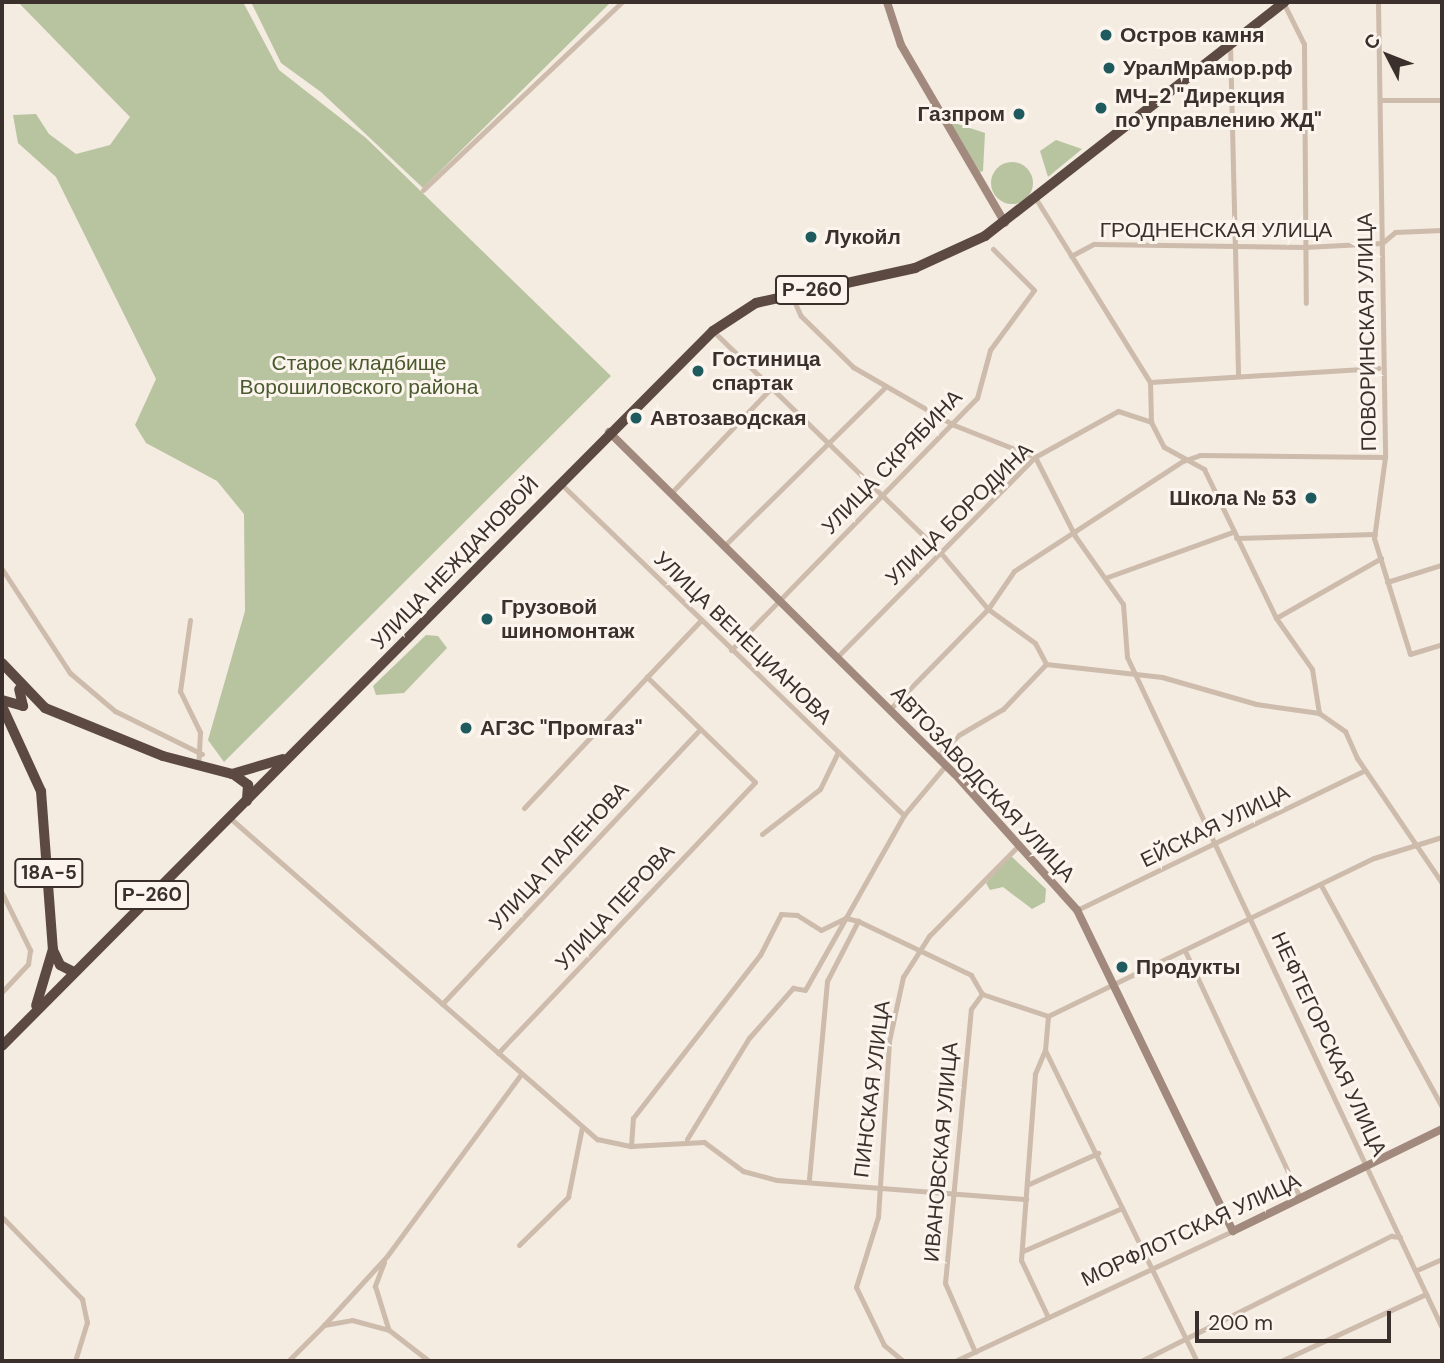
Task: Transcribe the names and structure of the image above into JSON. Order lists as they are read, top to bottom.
{
  "streets": {
    "highway": ["Р-260", "УЛИЦА НЕЖДАНОВОЙ", "18А-5"],
    "street": [
      "ГРОДНЕНСКАЯ УЛИЦА",
      "ПОВОРИНСКАЯ УЛИЦА",
      "УЛИЦА СКРЯБИНА",
      "УЛИЦА БОРОДИНА",
      "УЛИЦА ВЕНЕЦИАНОВА",
      "АВТОЗАВОДСКАЯ УЛИЦА",
      "ЕЙСКАЯ УЛИЦА",
      "УЛИЦА ПАЛЕНОВА",
      "УЛИЦА ПЕРОВА",
      "НЕФТЕГОРСКАЯ УЛИЦА",
      "ПИНСКАЯ УЛИЦА",
      "ИВАНОВСКАЯ УЛИЦА",
      "МОРФЛОТСКАЯ УЛИЦА"
    ]
  },
  "crossings": [
    ["ГРОДНЕНСКАЯ УЛИЦА", "ПОВОРИНСКАЯ УЛИЦА"],
    ["Р-260", "УЛИЦА НЕЖДАНОВОЙ"],
    ["УЛИЦА СКРЯБИНА", "УЛИЦА ВЕНЕЦИАНОВА"],
    ["УЛИЦА СКРЯБИНА", "АВТОЗАВОДСКАЯ УЛИЦА"],
    ["УЛИЦА БОРОДИНА", "АВТОЗАВОДСКАЯ УЛИЦА"],
    ["УЛИЦА БОРОДИНА", "НЕФТЕГОРСКАЯ УЛИЦА"],
    ["УЛИЦА НЕЖДАНОВОЙ", "УЛИЦА ВЕНЕЦИАНОВА"],
    ["УЛИЦА НЕЖДАНОВОЙ", "АВТОЗАВОДСКАЯ УЛИЦА"],
    ["УЛИЦА НЕЖДАНОВОЙ", "18А-5"],
    ["АВТОЗАВОДСКАЯ УЛИЦА", "ЕЙСКАЯ УЛИЦА"],
    ["АВТОЗАВОДСКАЯ УЛИЦА", "ПИНСКАЯ УЛИЦА"],
    ["АВТОЗАВОДСКАЯ УЛИЦА", "МОРФЛОТСКАЯ УЛИЦА"],
    ["ЕЙСКАЯ УЛИЦА", "НЕФТЕГОРСКАЯ УЛИЦА"],
    ["УЛИЦА ПАЛЕНОВА", "УЛИЦА ПЕРОВА"],
    ["НЕФТЕГОРСКАЯ УЛИЦА", "МОРФЛОТСКАЯ УЛИЦА"],
    ["ИВАНОВСКАЯ УЛИЦА", "МОРФЛОТСКАЯ УЛИЦА"]
  ],
  "parks": ["Старое кладбище Ворошиловского района"],
  "places": [
    "Остров камня",
    "УралМрамор.рф",
    "МЧ-2 \"Дирекция по управлению ЖД\"",
    "Газпром",
    "Лукойл",
    "Гостиница спартак",
    "Автозаводская",
    "Школа № 53",
    "Грузовой шиномонтаж",
    "АГЗС \"Промгаз\"",
    "Продукты"
  ],
  "scale_bar": "200 m",
  "north": "top left"
}
